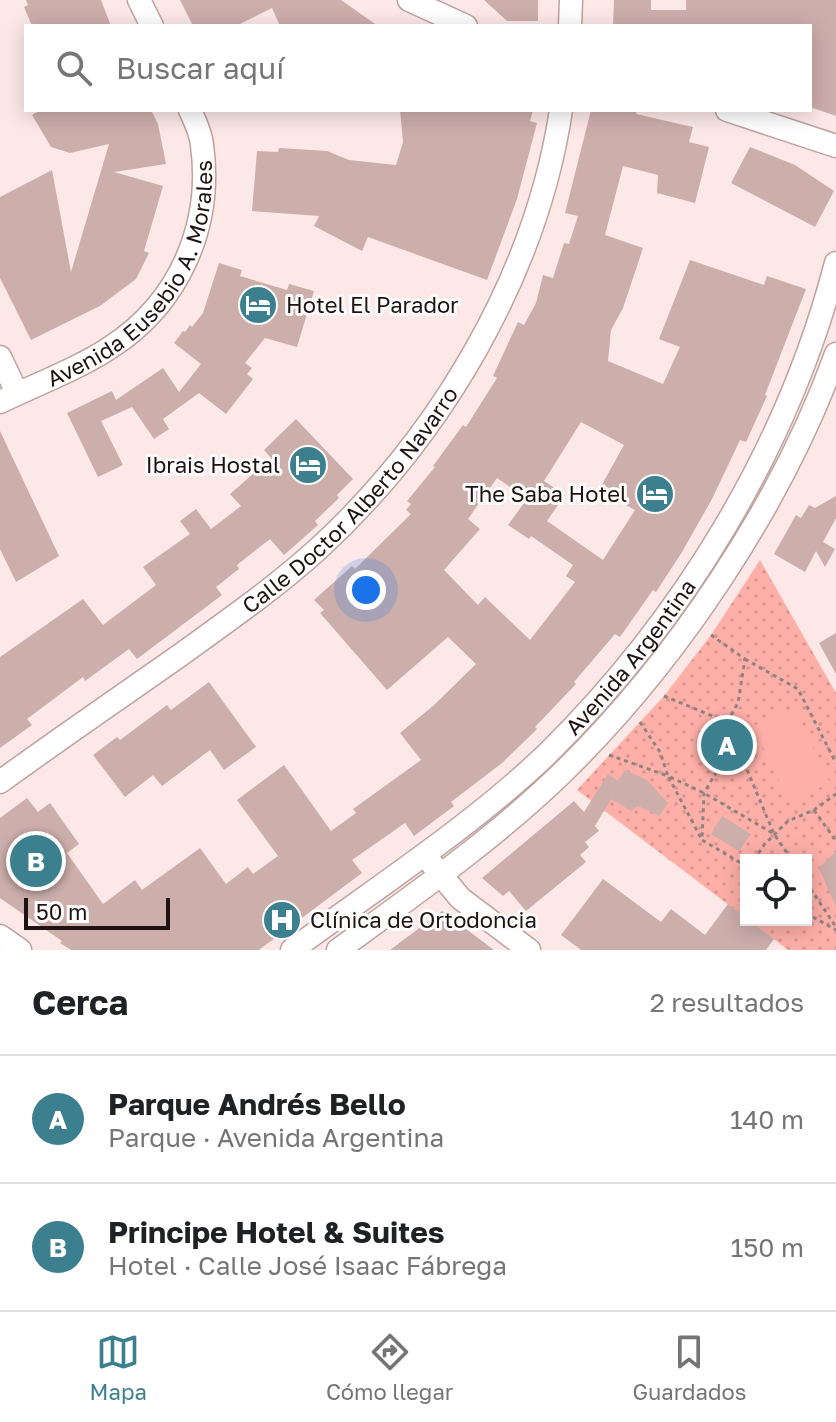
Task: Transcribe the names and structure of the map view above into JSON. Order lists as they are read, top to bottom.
{
  "streets": {
    "street": ["Avenida Eusebio A. Morales", "Calle Doctor Alberto Navarro", "Avenida Argentina"]
  },
  "places": {
    "hotel": ["Hotel El Parador", "Ibrais Hostal", "The Saba Hotel"],
    "hospital": ["Clínica de Ortodoncia"]
  },
  "scale_bar": "50 m",
  "page": {
    "search": "Buscar aquí",
    "pins": ["A", "B"],
    "scale": "50 m",
    "heading": ["Cerca", "2 resultados"],
    "list": [
      {
        "mark": "A",
        "name": "Parque Andrés Bello",
        "note": "Parque · Avenida Argentina",
        "value": "140 m"
      },
      {
        "mark": "B",
        "name": "Principe Hotel & Suites",
        "note": "Hotel · Calle José Isaac Fábrega",
        "value": "150 m"
      }
    ],
    "nav": ["Mapa", "Cómo llegar", "Guardados"]
  }
}
